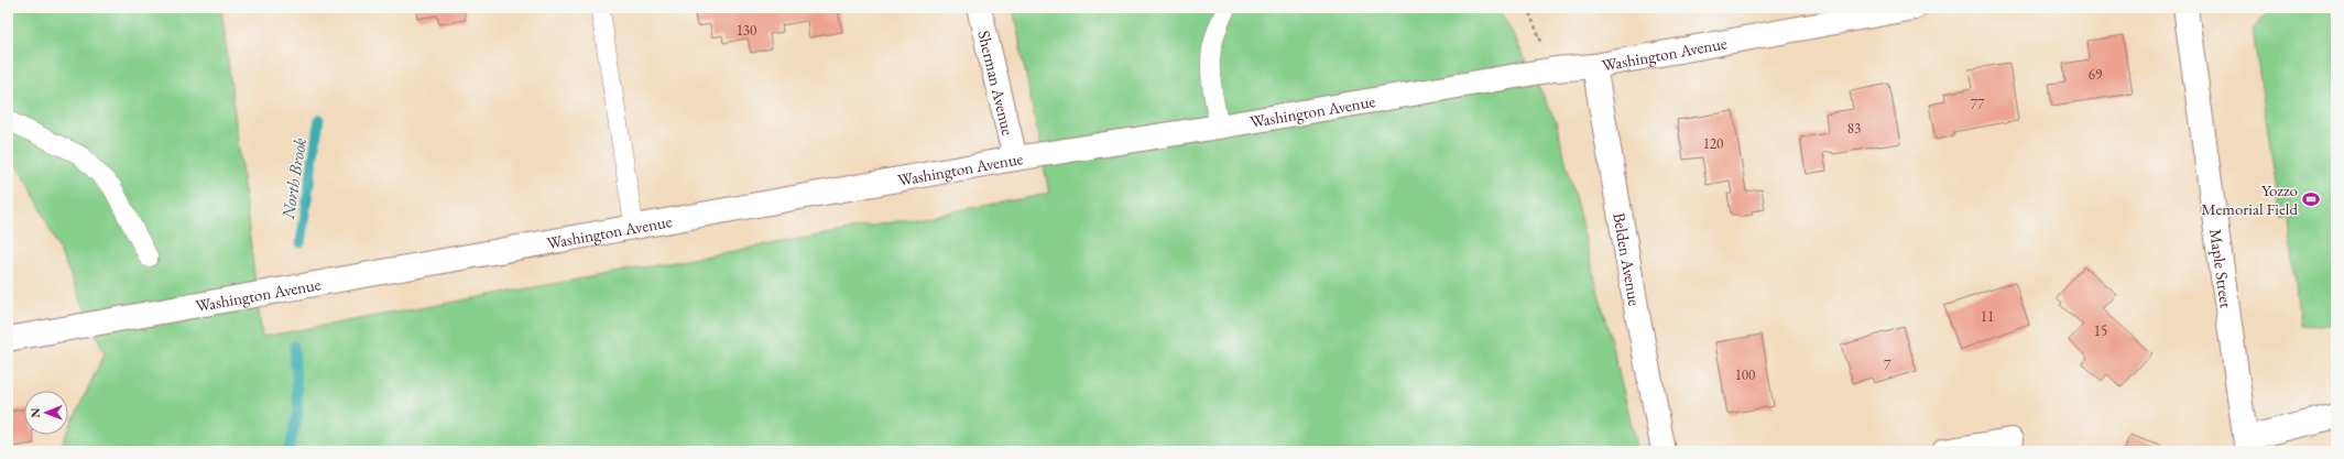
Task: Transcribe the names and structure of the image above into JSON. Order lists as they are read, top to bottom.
{
  "streets": {
    "street": [
      "Washington Avenue",
      "Sherman Avenue",
      "Belden Avenue",
      "Maple Street"
    ]
  },
  "crossings": [
    ["Washington Avenue", "Sherman Avenue"],
    ["Washington Avenue", "Belden Avenue"]
  ],
  "water": ["North Brook"],
  "places": {
    "sports": ["Yozzo Memorial Field"]
  },
  "house_numbers": [
    "130",
    "69",
    "77",
    "83",
    "120",
    "11",
    "15",
    "7",
    "100"
  ],
  "north": "left"
}
